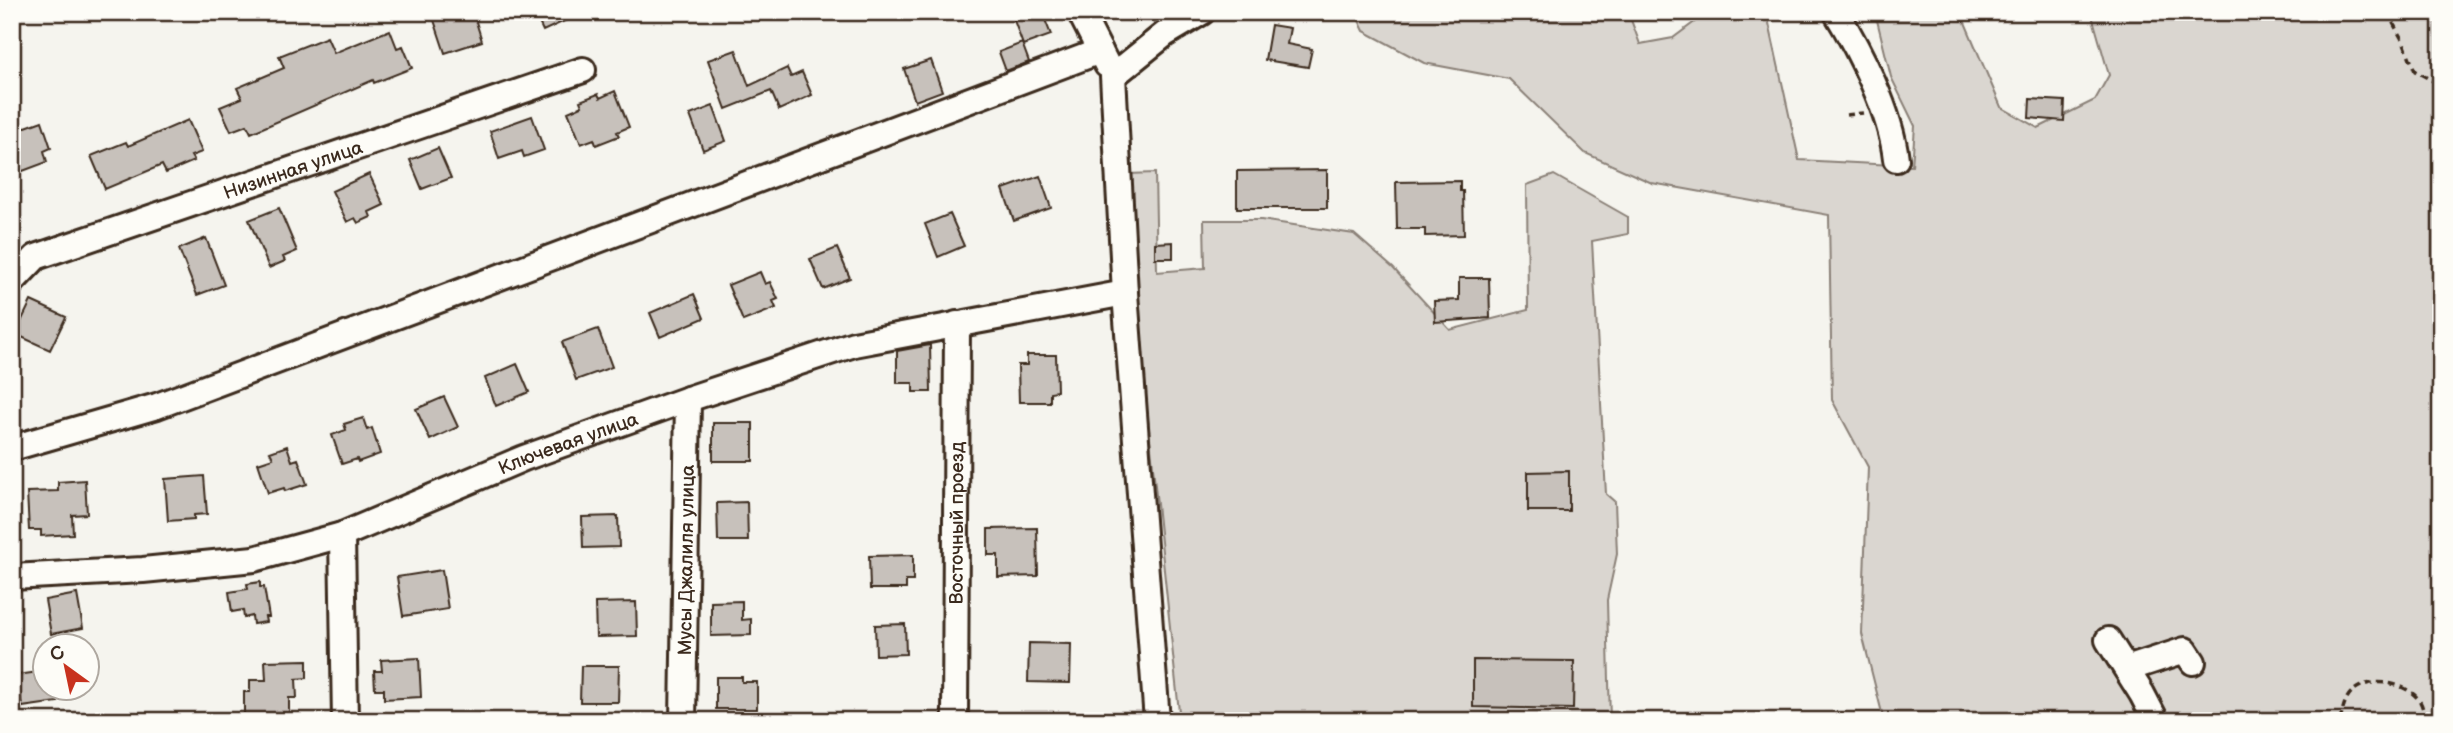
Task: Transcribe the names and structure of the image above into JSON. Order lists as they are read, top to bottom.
{
  "streets": {
    "street": [
      "Низинная улица",
      "Ключевая улица",
      "Восточный проезд",
      "Мусы Джалиля улица"
    ]
  },
  "crossings": [
    ["Ключевая улица", "Восточный проезд"],
    ["Ключевая улица", "Мусы Джалиля улица"]
  ],
  "north": "top left"
}
